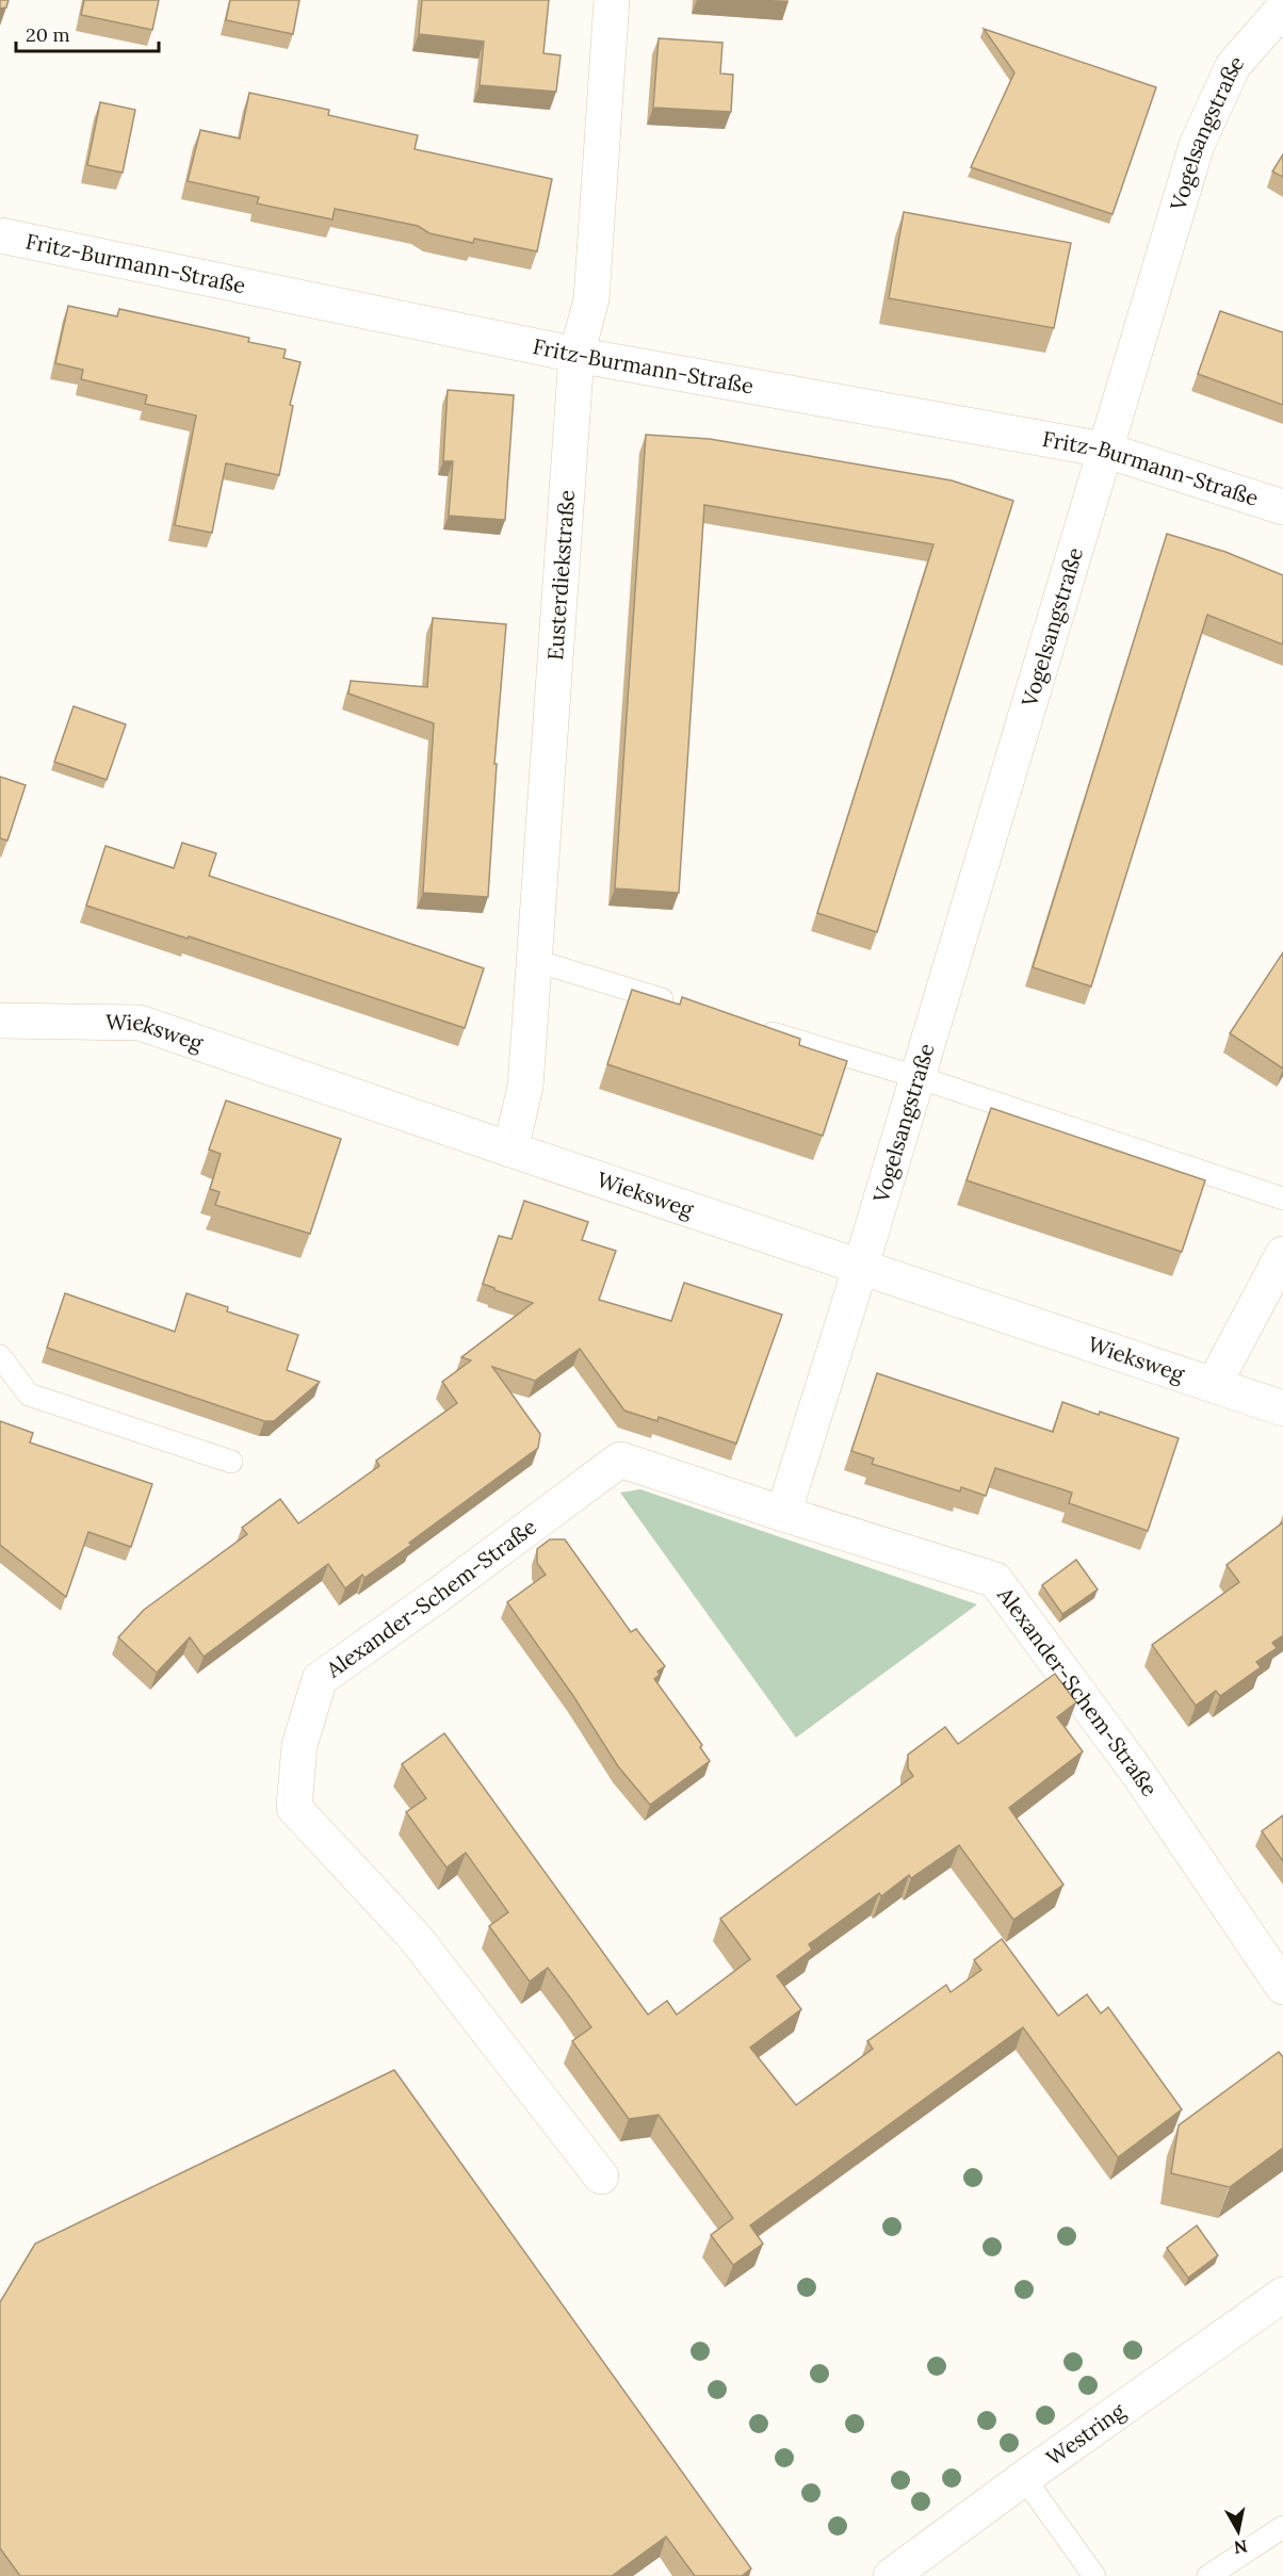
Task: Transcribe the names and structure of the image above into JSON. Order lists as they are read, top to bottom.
{
  "streets": {
    "street": [
      "Vogelsangstraße",
      "Fritz-Burmann-Straße",
      "Eusterdiekstraße",
      "Wieksweg",
      "Alexander-Schem-Straße",
      "Westring"
    ]
  },
  "crossings": [
    ["Vogelsangstraße", "Fritz-Burmann-Straße"],
    ["Vogelsangstraße", "Wieksweg"],
    ["Fritz-Burmann-Straße", "Eusterdiekstraße"],
    ["Eusterdiekstraße", "Wieksweg"]
  ],
  "scale_bar": "20 m",
  "north": "bottom"
}
